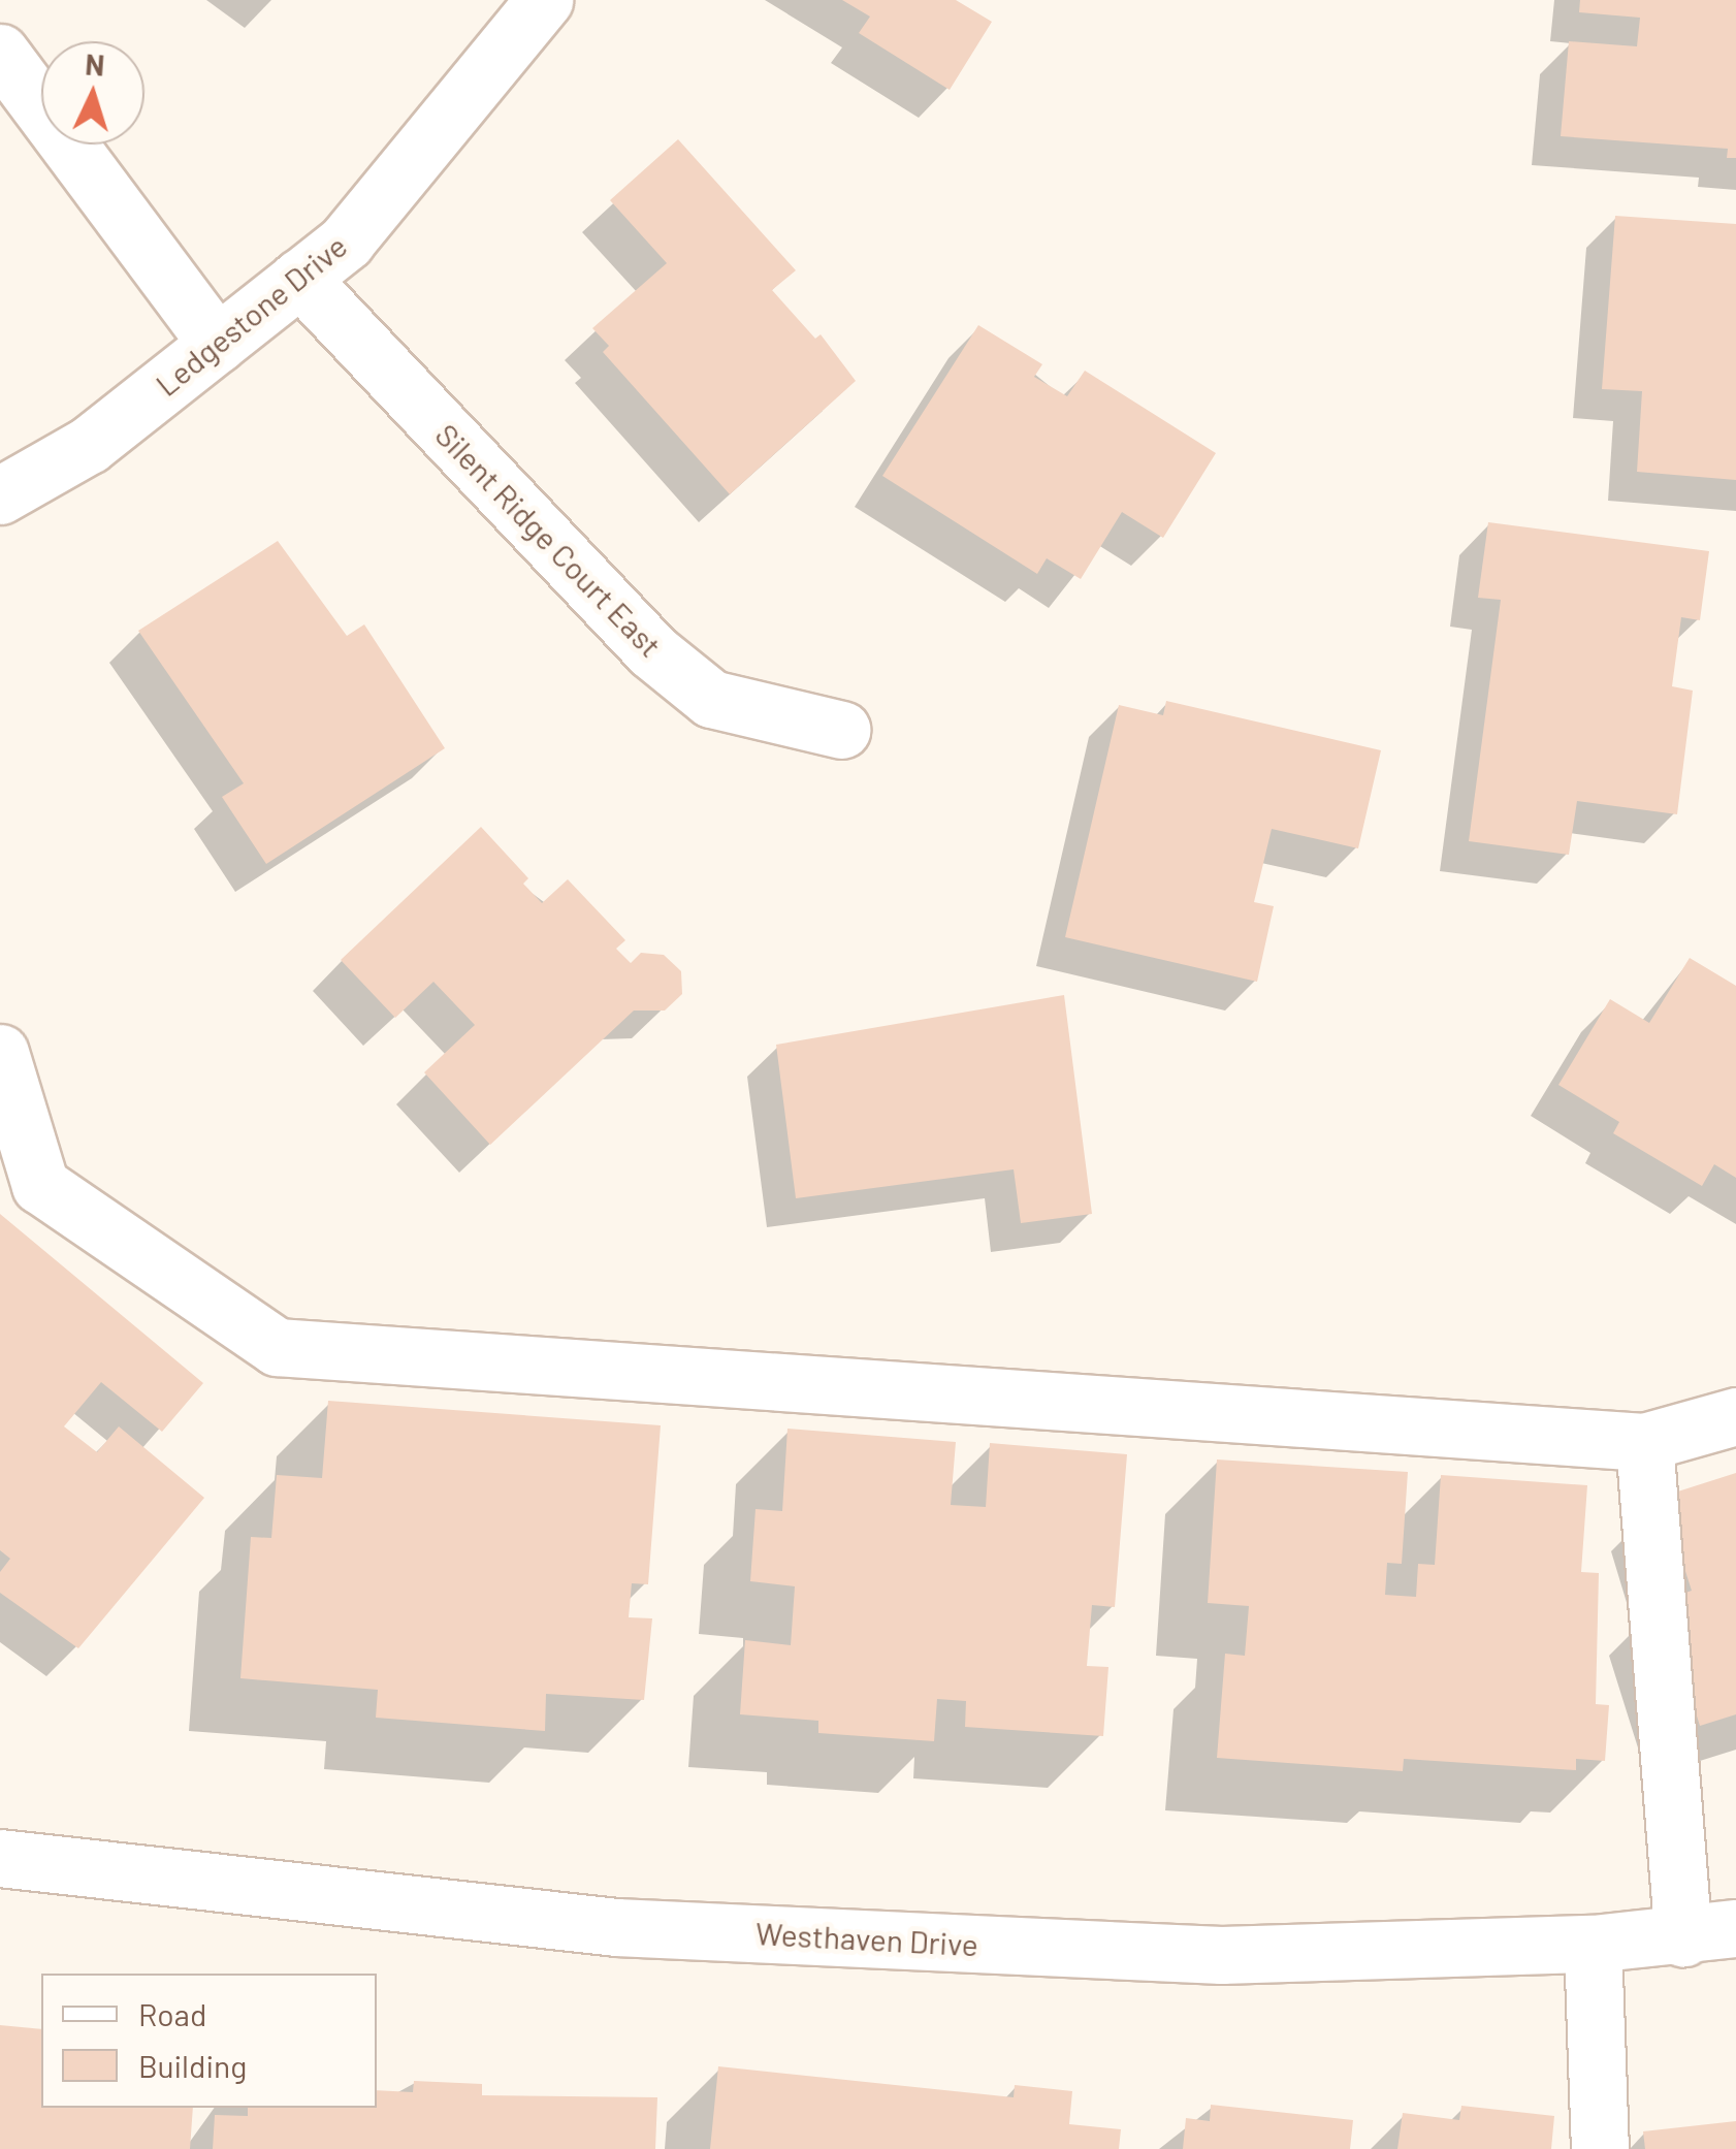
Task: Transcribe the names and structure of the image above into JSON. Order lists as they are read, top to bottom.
{
  "streets": {
    "street": ["Ledgestone Drive", "Silent Ridge Court East", "Westhaven Drive"]
  },
  "crossings": [
    ["Ledgestone Drive", "Silent Ridge Court East"]
  ],
  "legend": ["Road", "Building"],
  "north": "top"
}
